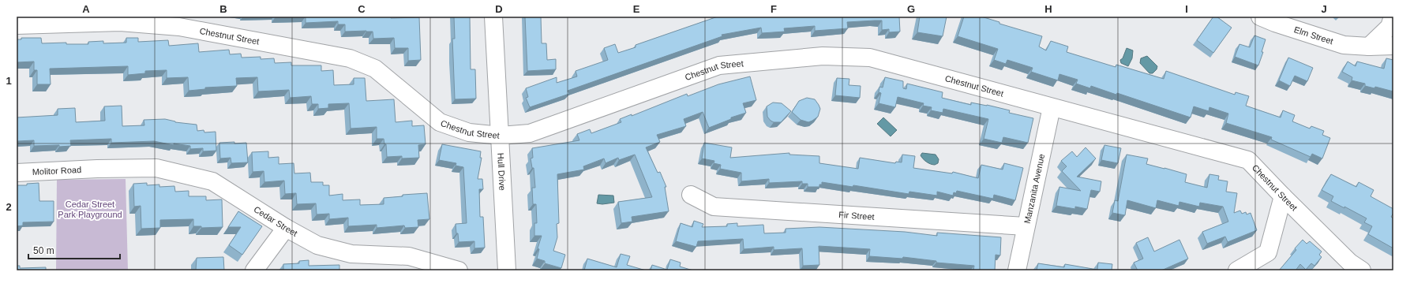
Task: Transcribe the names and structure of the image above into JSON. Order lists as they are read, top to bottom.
{
  "streets": {
    "street": [
      "Chestnut Street",
      "Elm Street",
      "Molitor Road",
      "Hull Drive",
      "Manzanita Avenue",
      "Fir Street",
      "Cedar Street"
    ]
  },
  "crossings": [
    ["Chestnut Street", "Hull Drive"],
    ["Chestnut Street", "Manzanita Avenue"],
    ["Molitor Road", "Cedar Street"],
    ["Manzanita Avenue", "Fir Street"]
  ],
  "parks": ["Cedar Street Park Playground"],
  "scale_bar": "50 m",
  "grid": {
    "columns": [
      "A",
      "B",
      "C",
      "D",
      "E",
      "F",
      "G",
      "H",
      "I",
      "J"
    ],
    "rows": ["1", "2"]
  }
}
